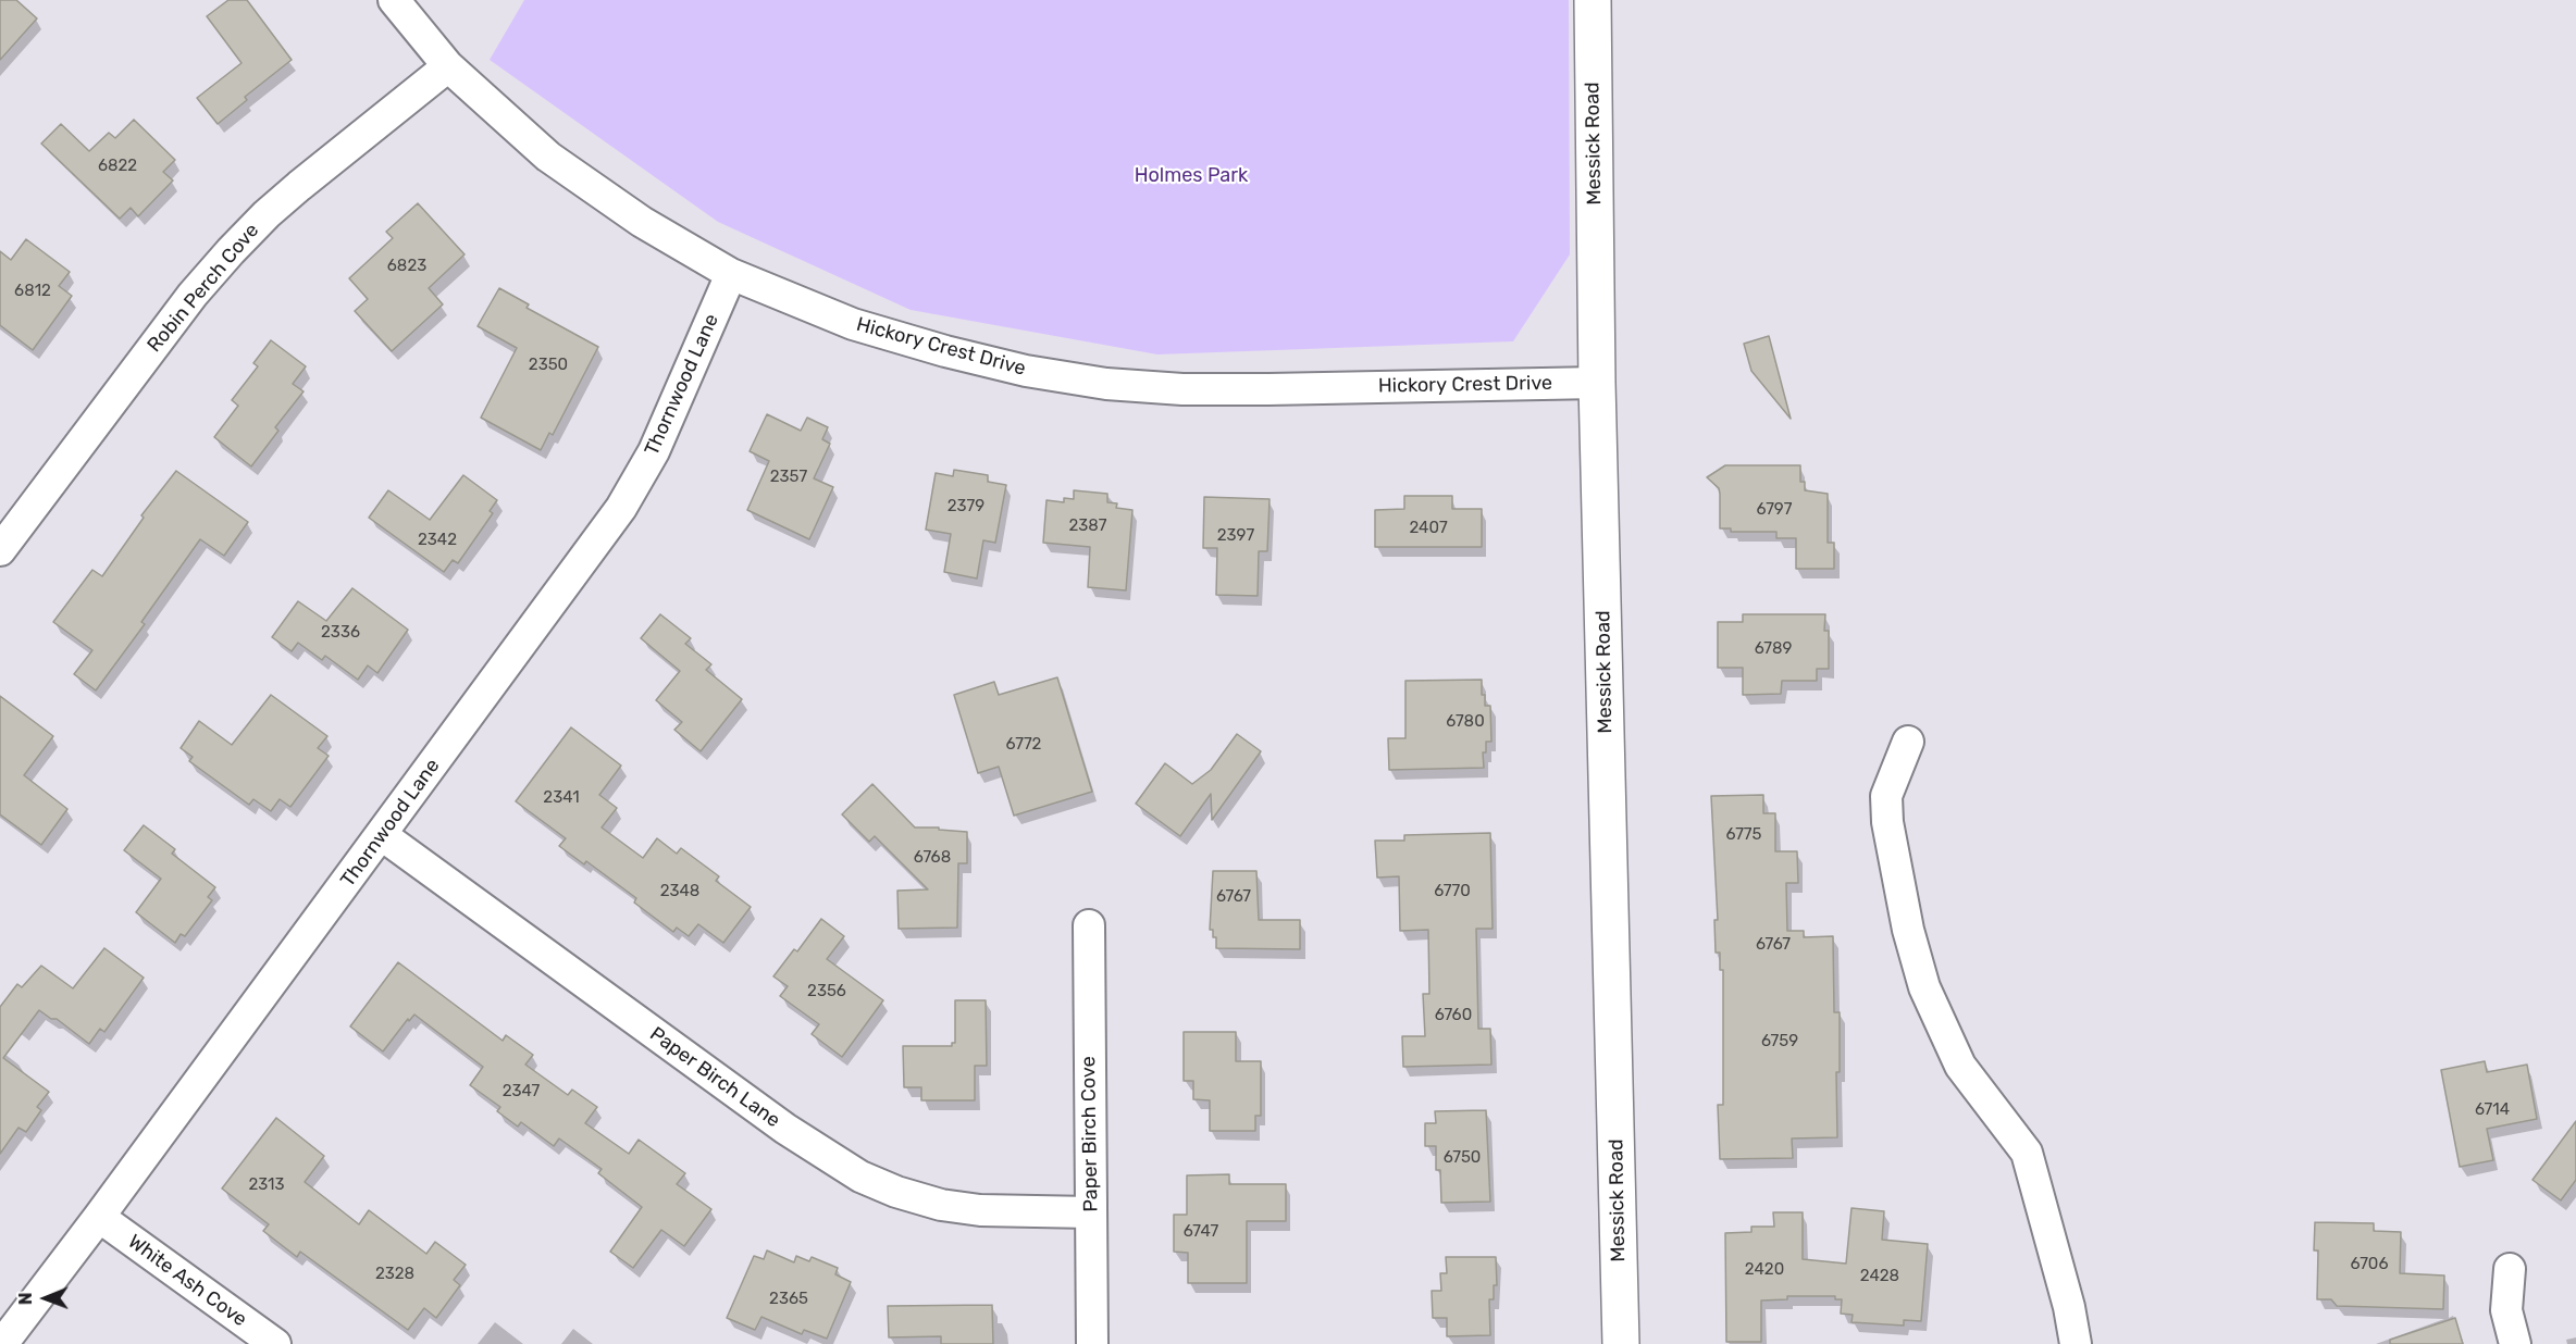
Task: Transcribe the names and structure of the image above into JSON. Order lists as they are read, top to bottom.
{
  "streets": {
    "street": [
      "Messick Road",
      "Robin Perch Cove",
      "Hickory Crest Drive",
      "Thornwood Lane",
      "Paper Birch Lane",
      "Paper Birch Cove",
      "White Ash Cove"
    ]
  },
  "crossings": [
    ["Messick Road", "Hickory Crest Drive"],
    ["Robin Perch Cove", "Hickory Crest Drive"],
    ["Hickory Crest Drive", "Thornwood Lane"],
    ["Thornwood Lane", "Paper Birch Lane"],
    ["Thornwood Lane", "White Ash Cove"],
    ["Paper Birch Lane", "Paper Birch Cove"]
  ],
  "parks": ["Holmes Park"],
  "house_numbers": [
    "6822",
    "6823",
    "6812",
    "2350",
    "2357",
    "2379",
    "6797",
    "2387",
    "2407",
    "2397",
    "2342",
    "2336",
    "6789",
    "6780",
    "6772",
    "2341",
    "6775",
    "6768",
    "2348",
    "6770",
    "6767",
    "6767",
    "2356",
    "6760",
    "6759",
    "2347",
    "6714",
    "6750",
    "2313",
    "6747",
    "6706",
    "2420",
    "2328",
    "2428",
    "2365"
  ],
  "north": "left"
}
